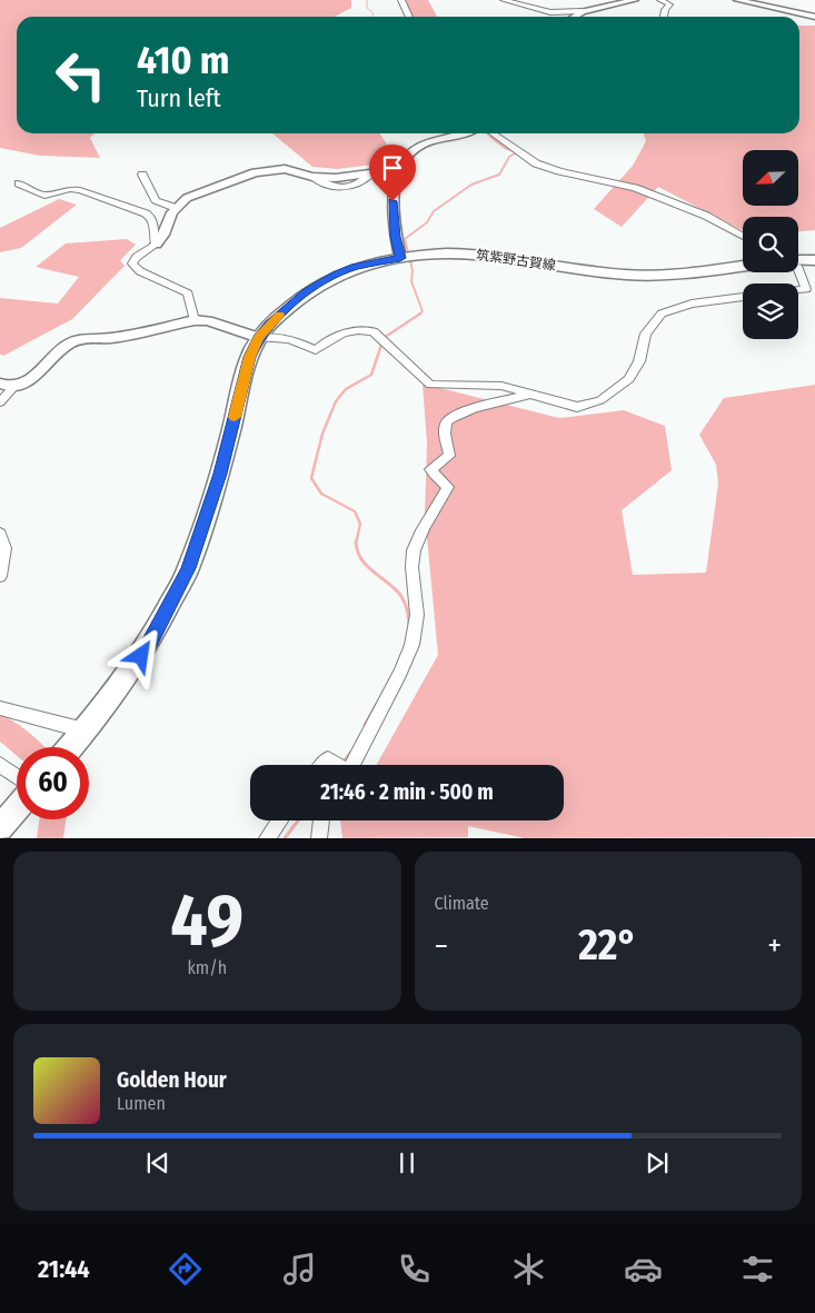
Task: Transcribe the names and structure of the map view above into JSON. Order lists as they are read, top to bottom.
{
  "streets": {
    "main road": ["筑紫野古賀線"]
  },
  "north": "bottom left",
  "page": {
    "turn": ["410 m", "Turn left"],
    "limit": "60",
    "trip": "21:46 · 2 min · 500 m",
    "tile": [
      ["49", "km/h"],
      "Climate"
    ],
    "heat": ["−", "22°", "+"],
    "song": ["Golden Hour", "Lumen"],
    "tabs": "21:44"
  }
}
